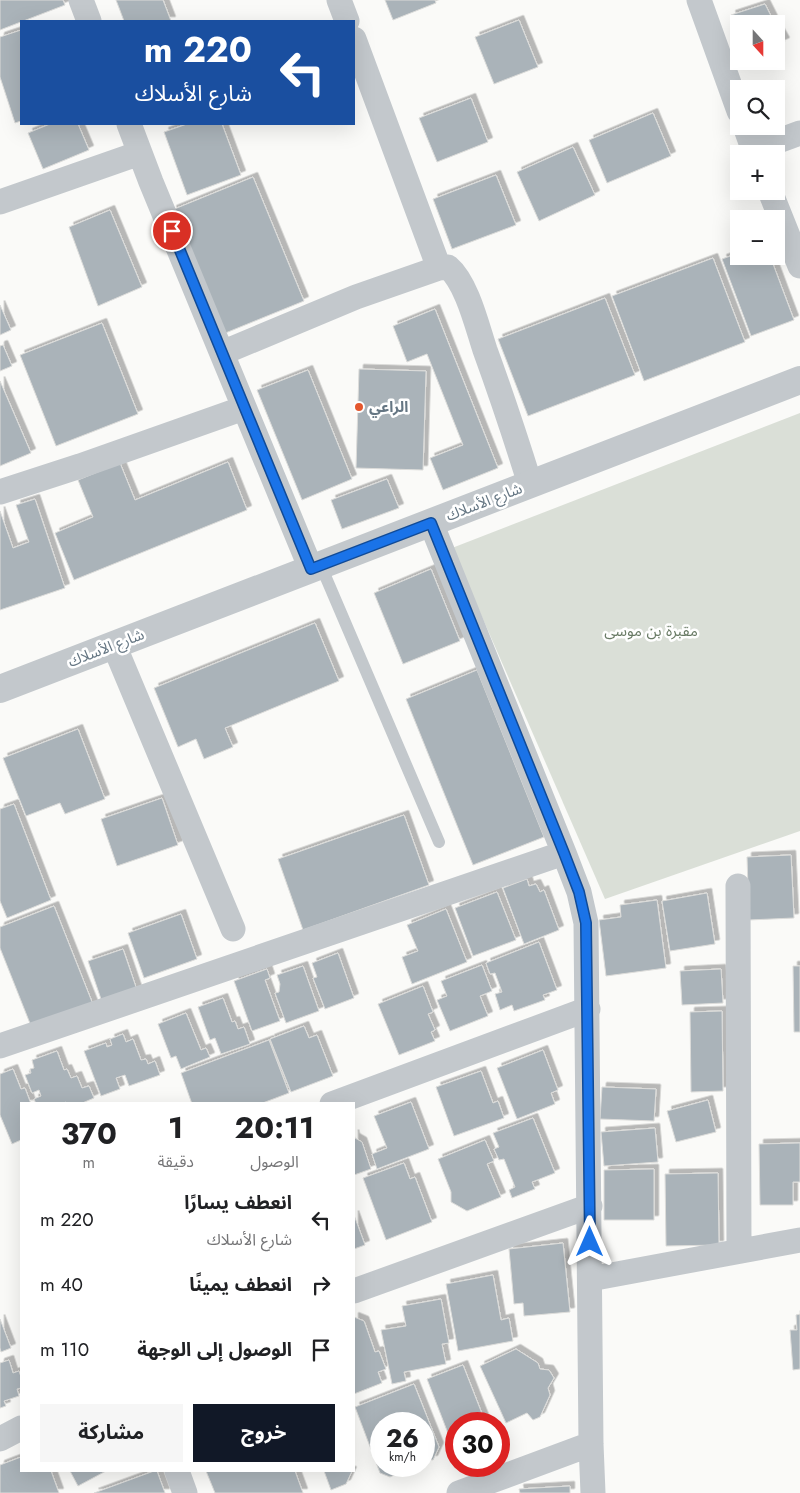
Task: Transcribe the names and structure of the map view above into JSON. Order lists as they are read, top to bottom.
{
  "streets": {
    "street": ["شارع الأسلاك"]
  },
  "parks": ["مقبرة بن موسى"],
  "places": ["الراعي"],
  "north": "bottom",
  "page": {
    "map_buttons": ["+", "−"],
    "turn": ["220 m", "شارع الأسلاك"],
    "eta": [
      "20:11",
      "الوصول",
      "1",
      "دقيقة",
      "370",
      "m"
    ],
    "list": [
      {
        "name": "انعطف يسارًا",
        "note": "شارع الأسلاك",
        "value": "220 m"
      },
      {
        "name": "انعطف يمينًا",
        "value": "40 m"
      },
      {
        "name": "الوصول إلى الوجهة",
        "value": "110 m"
      }
    ],
    "buttons": ["خروج", "مشاركة"],
    "speed": "26 km/h",
    "limit": "30"
  }
}
